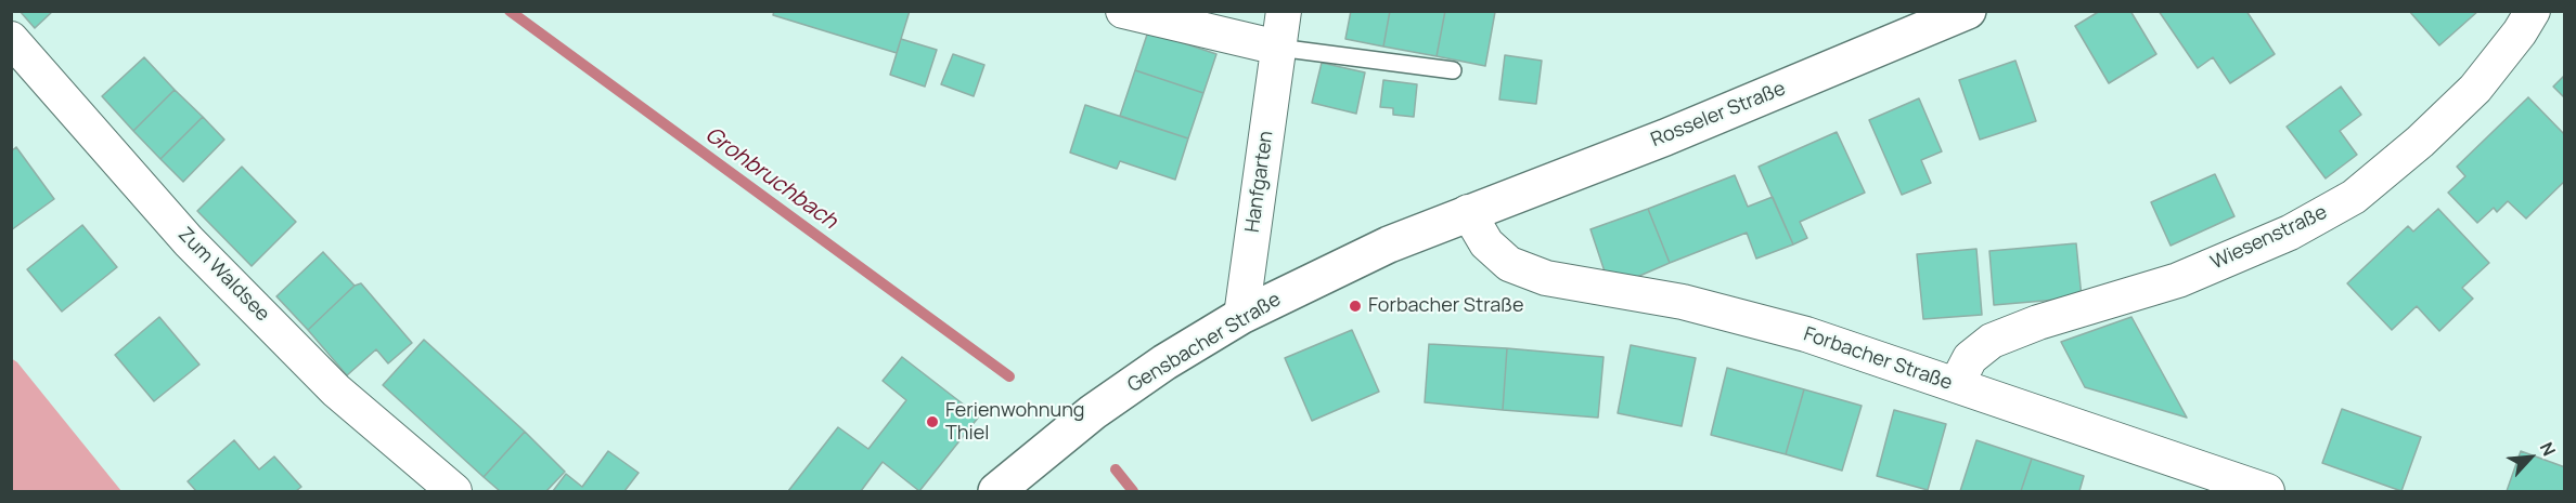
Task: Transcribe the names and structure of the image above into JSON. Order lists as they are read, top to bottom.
{
  "streets": {
    "main road": ["Rosseler Straße", "Gensbacher Straße"],
    "street": [
      "Hanfgarten",
      "Wiesenstraße",
      "Zum Waldsee",
      "Forbacher Straße"
    ]
  },
  "crossings": [
    ["Rosseler Straße", "Gensbacher Straße"],
    ["Rosseler Straße", "Forbacher Straße"],
    ["Hanfgarten", "Gensbacher Straße"],
    ["Wiesenstraße", "Forbacher Straße"],
    ["Gensbacher Straße", "Forbacher Straße"]
  ],
  "water": ["Grohbruchbach"],
  "places": ["Forbacher Straße", "Ferienwohnung Thiel"],
  "north": "top right"
}
